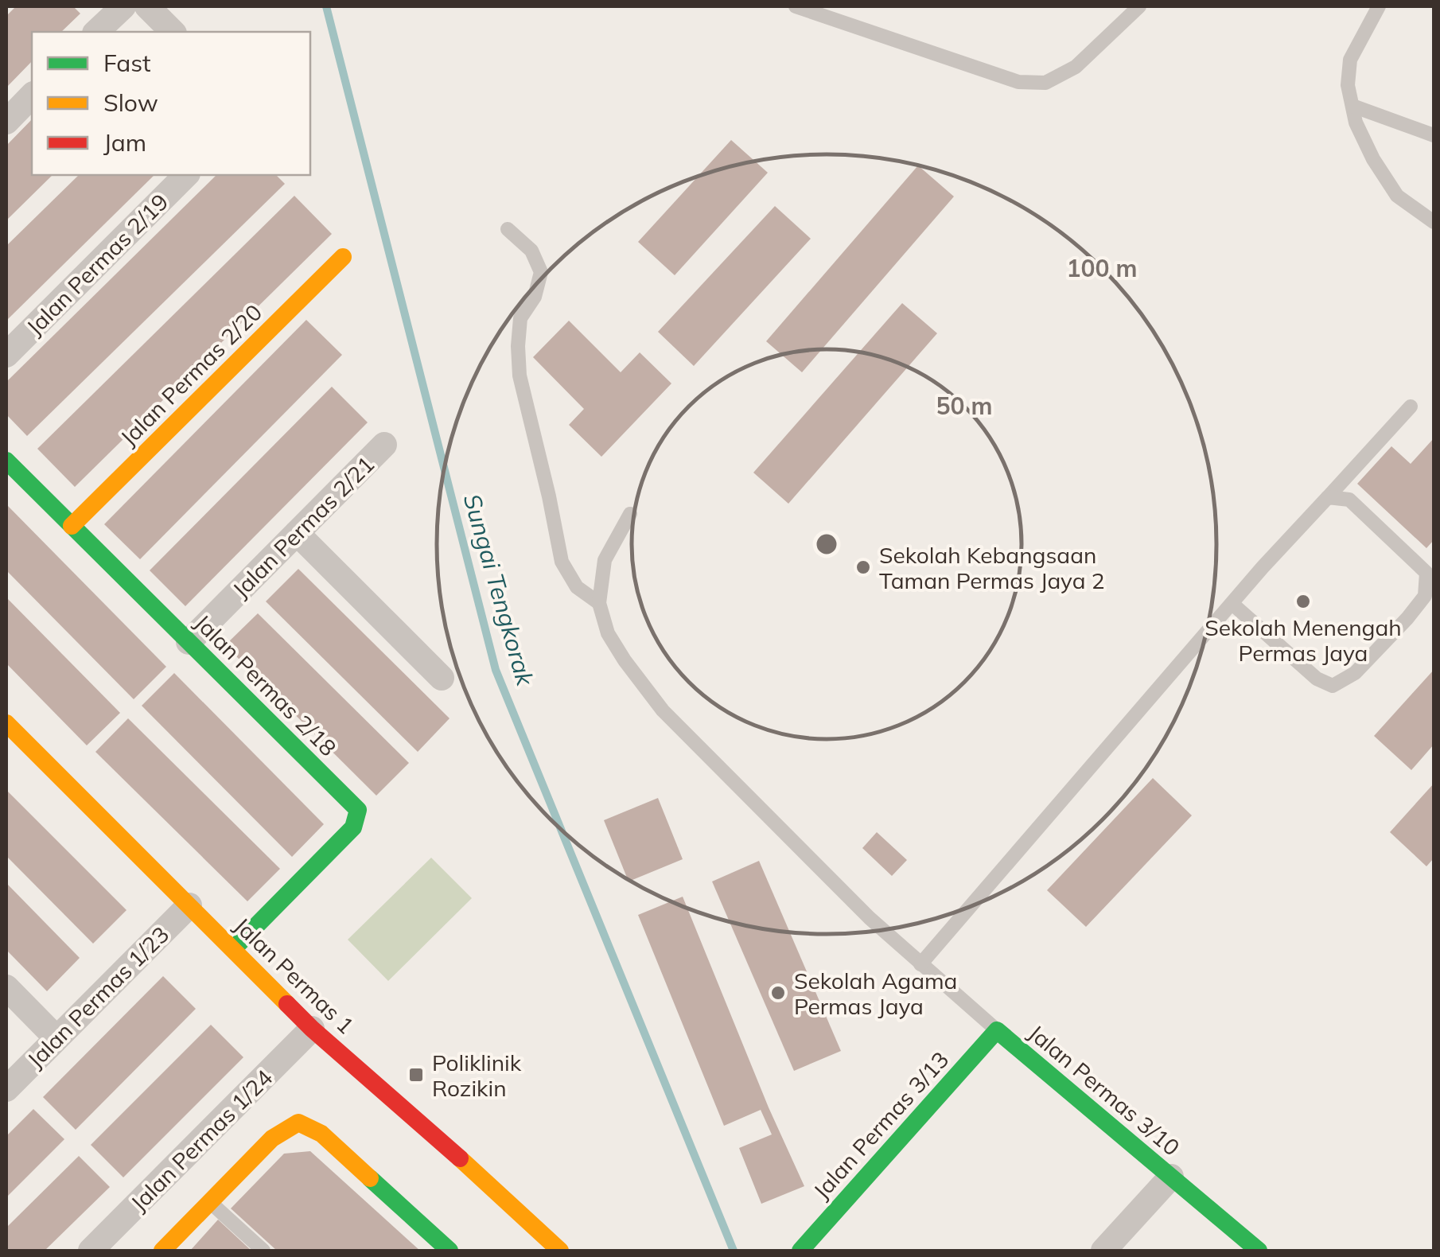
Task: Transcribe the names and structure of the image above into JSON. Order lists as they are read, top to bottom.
{
  "streets": {
    "street": [
      "Jalan Permas 2/19",
      "Jalan Permas 2/20",
      "Jalan Permas 2/21",
      "Jalan Permas 2/18",
      "Jalan Permas 1",
      "Jalan Permas 1/23",
      "Jalan Permas 3/10",
      "Jalan Permas 3/13",
      "Jalan Permas 1/24"
    ]
  },
  "crossings": [
    ["Jalan Permas 2/20", "Jalan Permas 2/18"],
    ["Jalan Permas 2/21", "Jalan Permas 2/18"],
    ["Jalan Permas 2/18", "Jalan Permas 1"],
    ["Jalan Permas 1", "Jalan Permas 1/23"],
    ["Jalan Permas 1", "Jalan Permas 1/24"],
    ["Jalan Permas 3/10", "Jalan Permas 3/13"]
  ],
  "water": ["Sungai Tengkorak"],
  "places": {
    "other": ["Sekolah Kebangsaan Taman Permas Jaya 2", "Sekolah Menengah Permas Jaya", "Sekolah Agama Permas Jaya"],
    "transit": ["Poliklinik Rozikin"]
  },
  "legend": ["Fast", "Slow", "Jam"],
  "rings": ["100 m", "50 m"]
}
